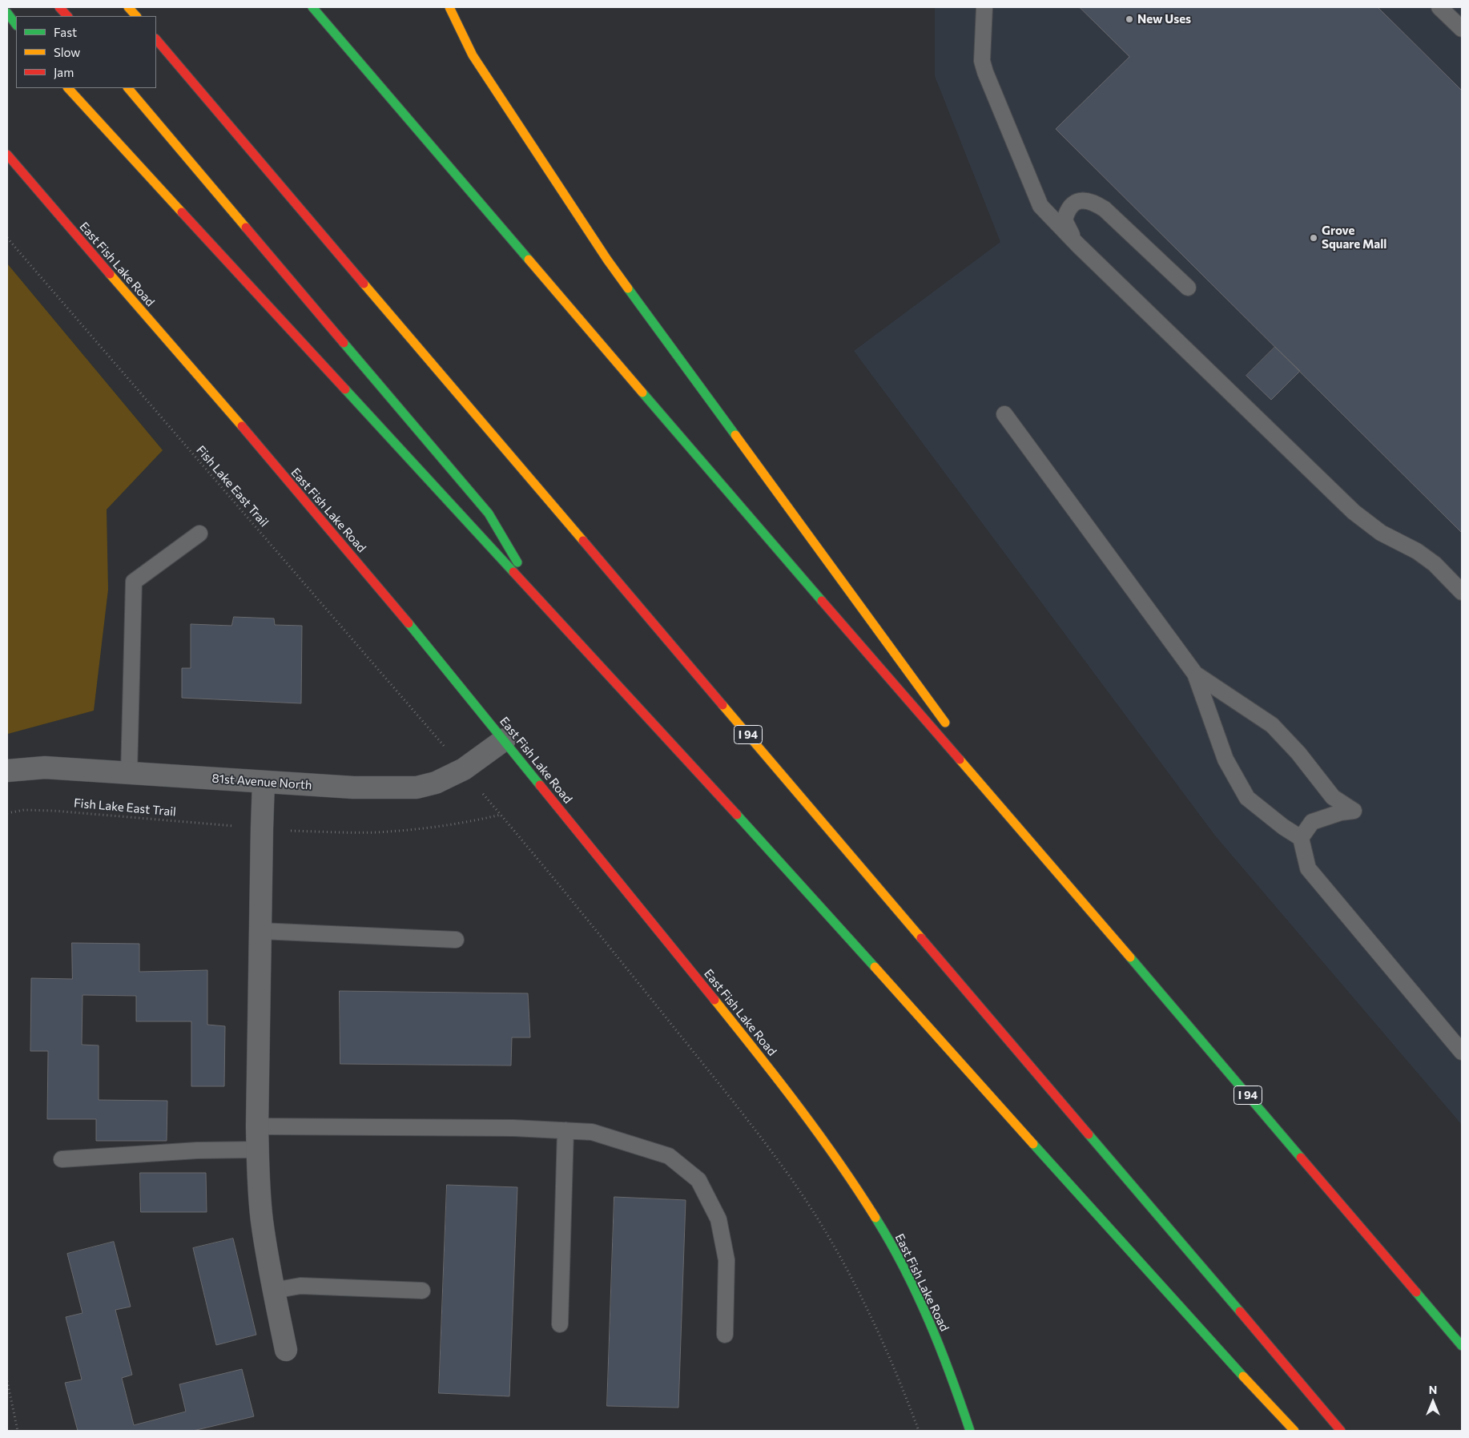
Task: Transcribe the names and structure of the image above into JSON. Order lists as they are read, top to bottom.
{
  "streets": {
    "main road": ["East Fish Lake Road", "I 94"],
    "street": ["81st Avenue North"],
    "path": ["Fish Lake East Trail"]
  },
  "crossings": [
    ["East Fish Lake Road", "81st Avenue North"]
  ],
  "places": ["New Uses", "Grove Square Mall"],
  "legend": ["Fast", "Slow", "Jam"],
  "north": "top"
}
